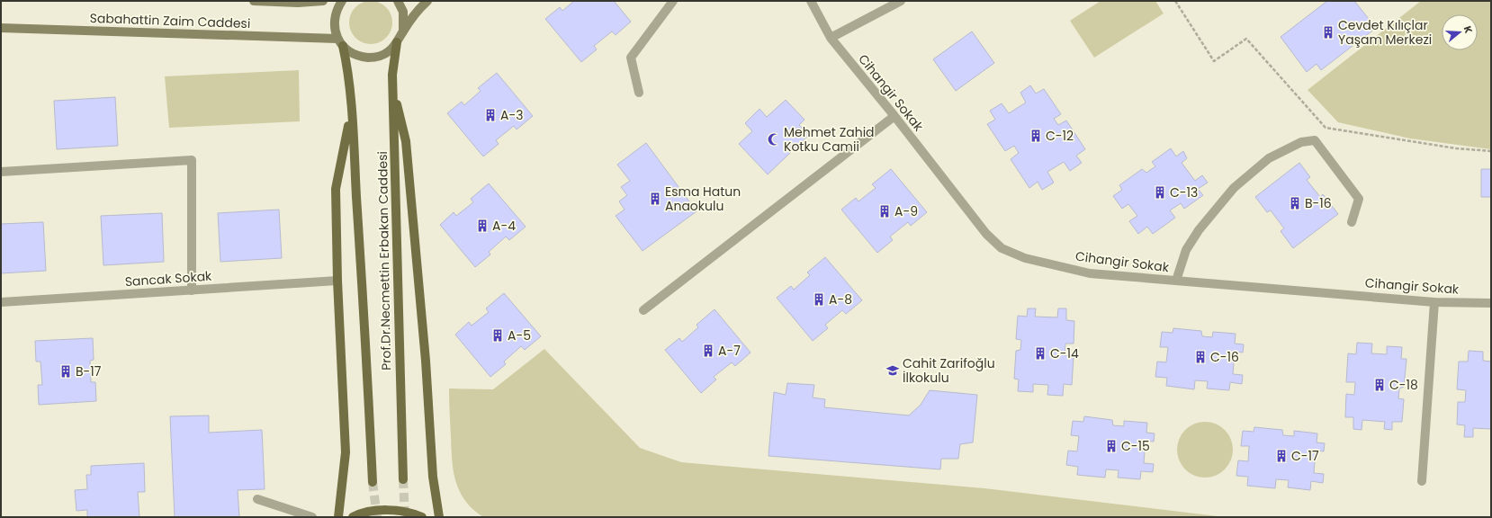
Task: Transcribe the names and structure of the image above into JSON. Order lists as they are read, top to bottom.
{
  "streets": {
    "main road": ["Sabahattin Zaim Caddesi", "Prof.Dr.Necmettin Erbakan Caddesi"],
    "street": ["Cihangir Sokak", "Sancak Sokak"]
  },
  "crossings": [
    ["Sabahattin Zaim Caddesi", "Prof.Dr.Necmettin Erbakan Caddesi"]
  ],
  "places": {
    "building": [
      "Cevdet Kılıçlar Yaşam Merkezi",
      "A-3",
      "C-12",
      "C-13",
      "Esma Hatun Anaokulu",
      "B-16",
      "A-9",
      "A-4",
      "A-8",
      "A-5",
      "A-7",
      "C-14",
      "C-16",
      "B-17",
      "C-18",
      "C-15",
      "C-17"
    ],
    "mosque": ["Mehmet Zahid Kotku Camii"],
    "school or university": ["Cahit Zarifoğlu İlkokulu"]
  },
  "north": "right"
}
